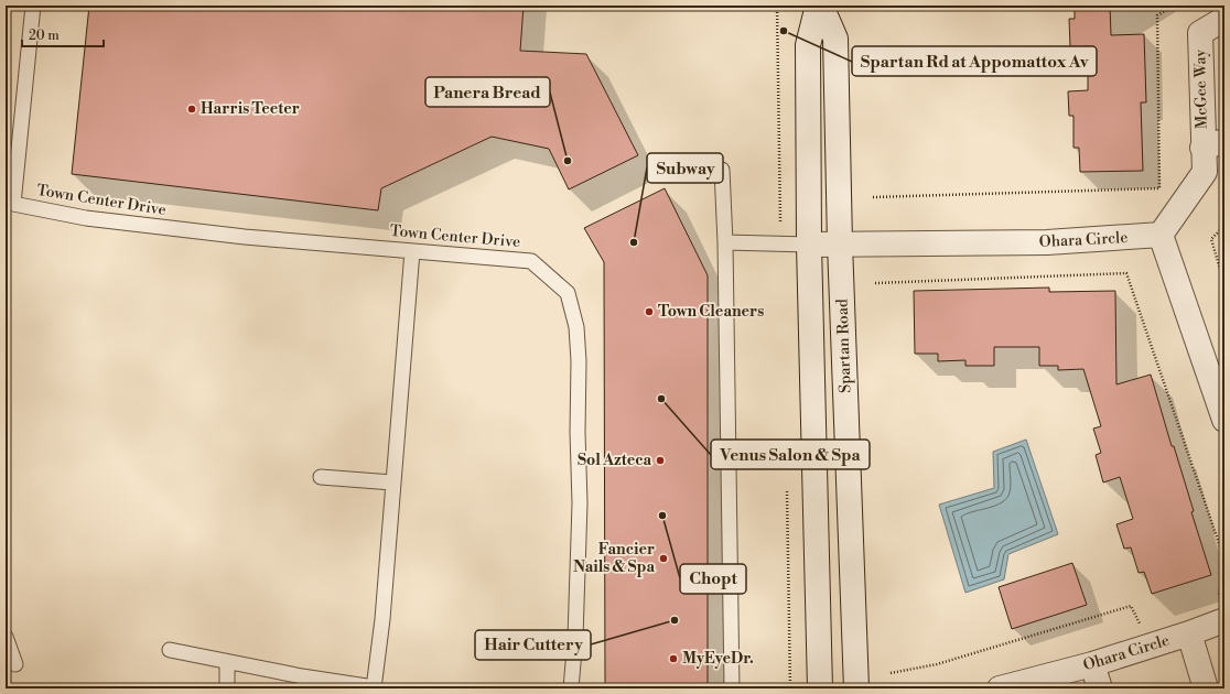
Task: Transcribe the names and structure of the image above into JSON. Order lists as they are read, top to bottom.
{
  "streets": {
    "street": ["McGee Way", "Ohara Circle", "Spartan Road"],
    "lane": ["Town Center Drive"]
  },
  "crossings": [
    ["McGee Way", "Ohara Circle"],
    ["Ohara Circle", "Spartan Road"]
  ],
  "places": [
    "Spartan Rd at Appomattox Av",
    "Harris Teeter",
    "Panera Bread",
    "Subway",
    "Town Cleaners",
    "Venus Salon & Spa",
    "Sol Azteca",
    "Chopt",
    "Fancier Nails & Spa",
    "Hair Cuttery",
    "MyEyeDr."
  ],
  "scale_bar": "20 m"
}
